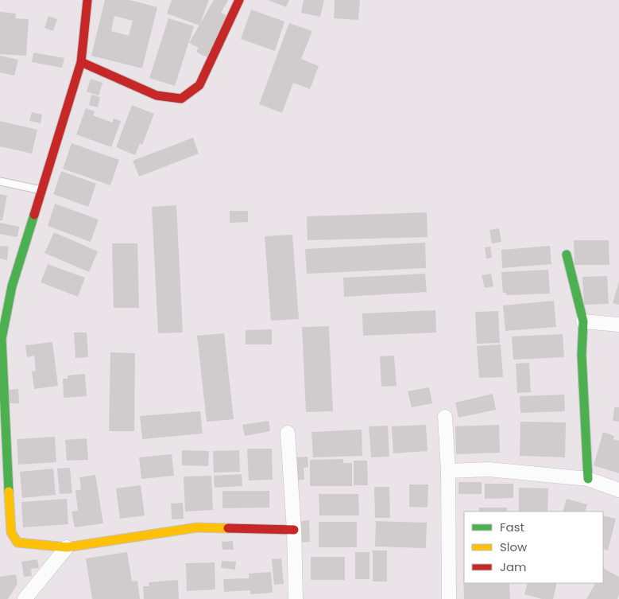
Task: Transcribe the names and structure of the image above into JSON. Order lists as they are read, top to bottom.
{
  "legend": ["Fast", "Slow", "Jam"]
}
